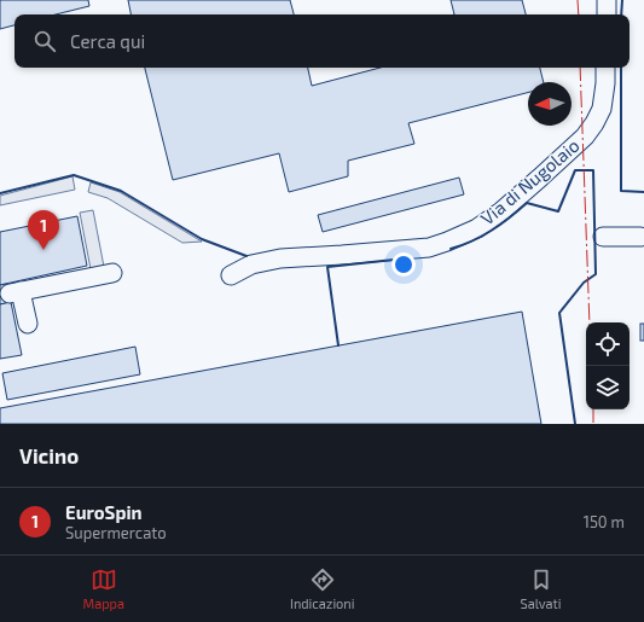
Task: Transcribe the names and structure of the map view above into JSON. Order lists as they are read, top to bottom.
{
  "streets": {
    "street": ["Via di Nugolaio"]
  },
  "north": "left",
  "page": {
    "search": "Cerca qui",
    "pins": "1",
    "heading": "Vicino",
    "list": [
      {
        "mark": "1",
        "name": "EuroSpin",
        "note": "Supermercato",
        "value": "150 m"
      }
    ],
    "nav": ["Mappa", "Indicazioni", "Salvati"]
  }
}
